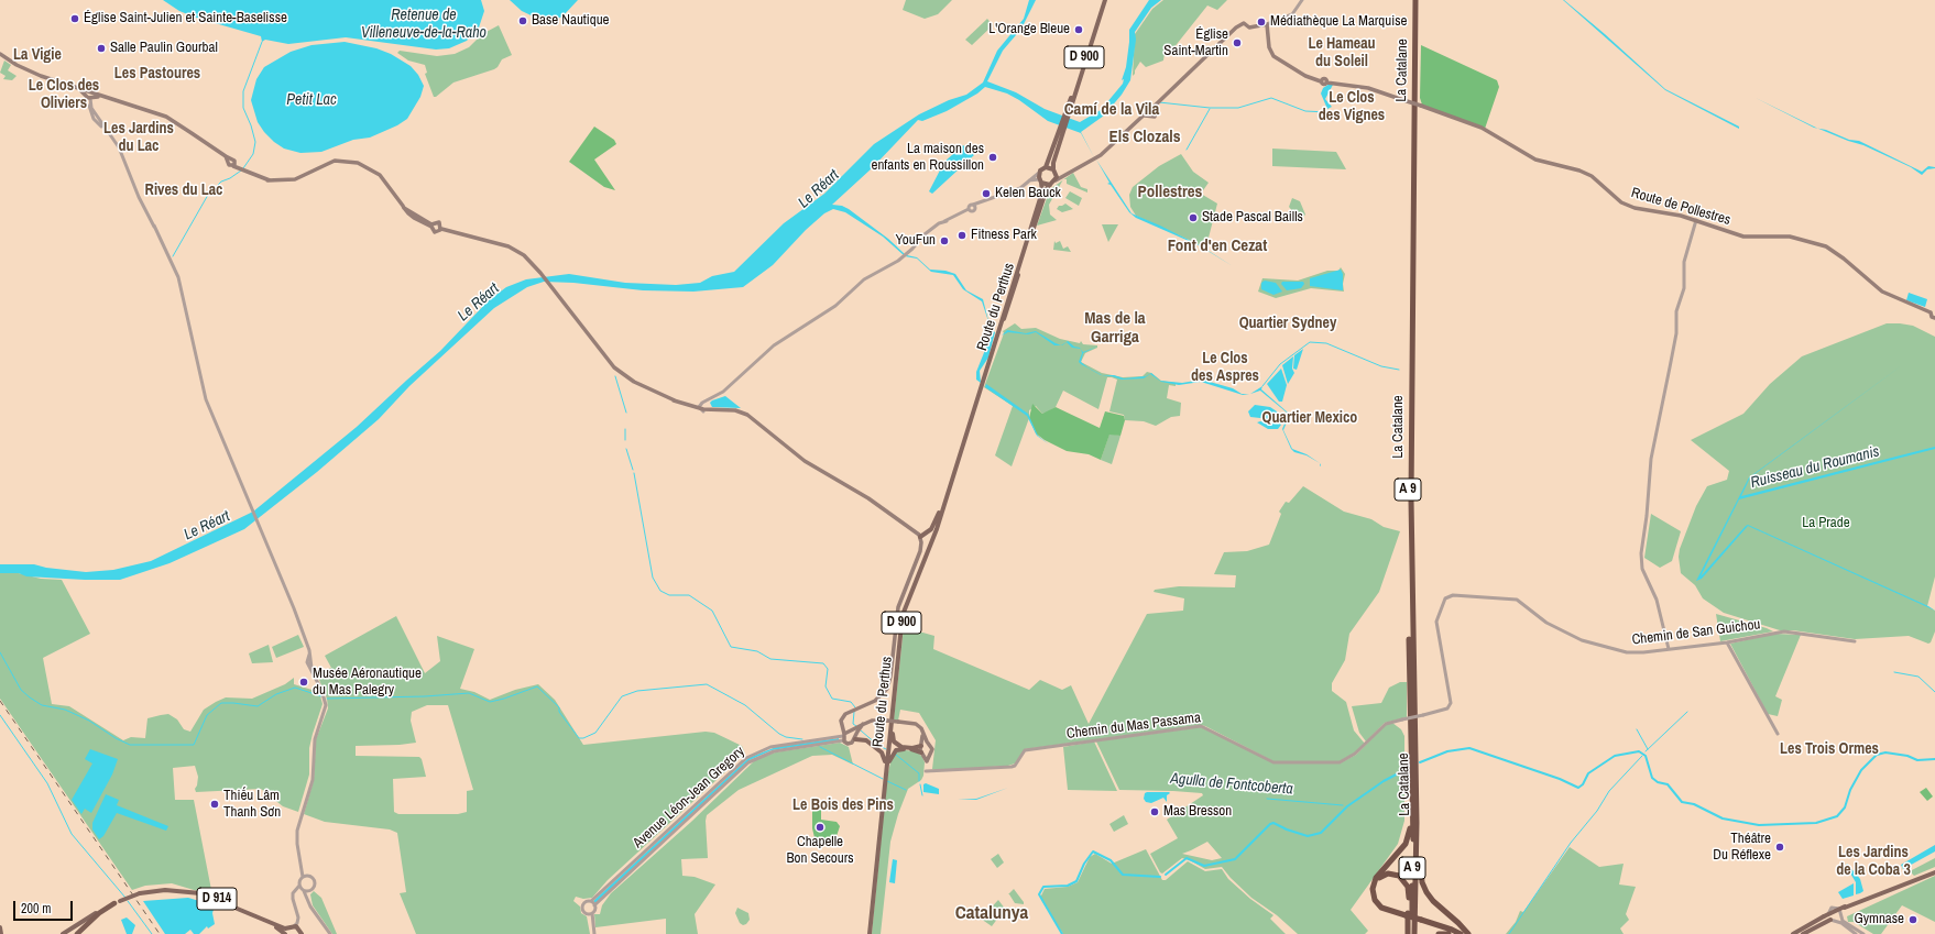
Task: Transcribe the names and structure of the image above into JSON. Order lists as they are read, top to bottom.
{
  "streets": {
    "highway": ["La Catalane", "A 9", "D 914"],
    "main road": ["D 900", "Route de Pollestres", "Route du Perthus"],
    "street": ["Chemin de San Guichou", "Chemin du Mas Passama", "Avenue Léon-Jean Gregory"]
  },
  "crossings": [
    ["D 900", "Route du Perthus"],
    ["Chemin de San Guichou", "Chemin du Mas Passama"]
  ],
  "districts": [
    "Le Hameau du Soleil",
    "La Vigie",
    "Les Pastoures",
    "Le Clos des Oliviers",
    "Le Clos des Vignes",
    "Camí de la Vila",
    "Les Jardins du Lac",
    "Els Clozals",
    "Rives du Lac",
    "Pollestres",
    "Font d'en Cezat",
    "Mas de la Garriga",
    "Quartier Sydney",
    "Le Clos des Aspres",
    "Quartier Mexico",
    "Les Trois Ormes",
    "Le Bois des Pins",
    "Les Jardins de la Coba 3",
    "Catalunya"
  ],
  "water": [
    "Retenue de Villeneuve-de-la-Raho",
    "Petit Lac",
    "Le Réart",
    "Ruisseau du Roumanis",
    "Agulla de Fontcoberta"
  ],
  "parks": ["La Prade"],
  "places": [
    "Église Saint-Julien et Sainte-Baselisse",
    "Base Nautique",
    "Médiathèque La Marquise",
    "L'Orange Bleue",
    "Église Saint-Martin",
    "Salle Paulin Gourbal",
    "La maison des enfants en Roussillon",
    "Kelen Bauck",
    "Stade Pascal Baills",
    "Fitness Park",
    "YouFun",
    "Musée Aéronautique du Mas Palegry",
    "Thiếu Lâm Thanh Sơn",
    "Mas Bresson",
    "Chapelle Bon Secours",
    "Théâtre Du Réflexe",
    "Gymnase"
  ],
  "scale_bar": "200 m"
}
